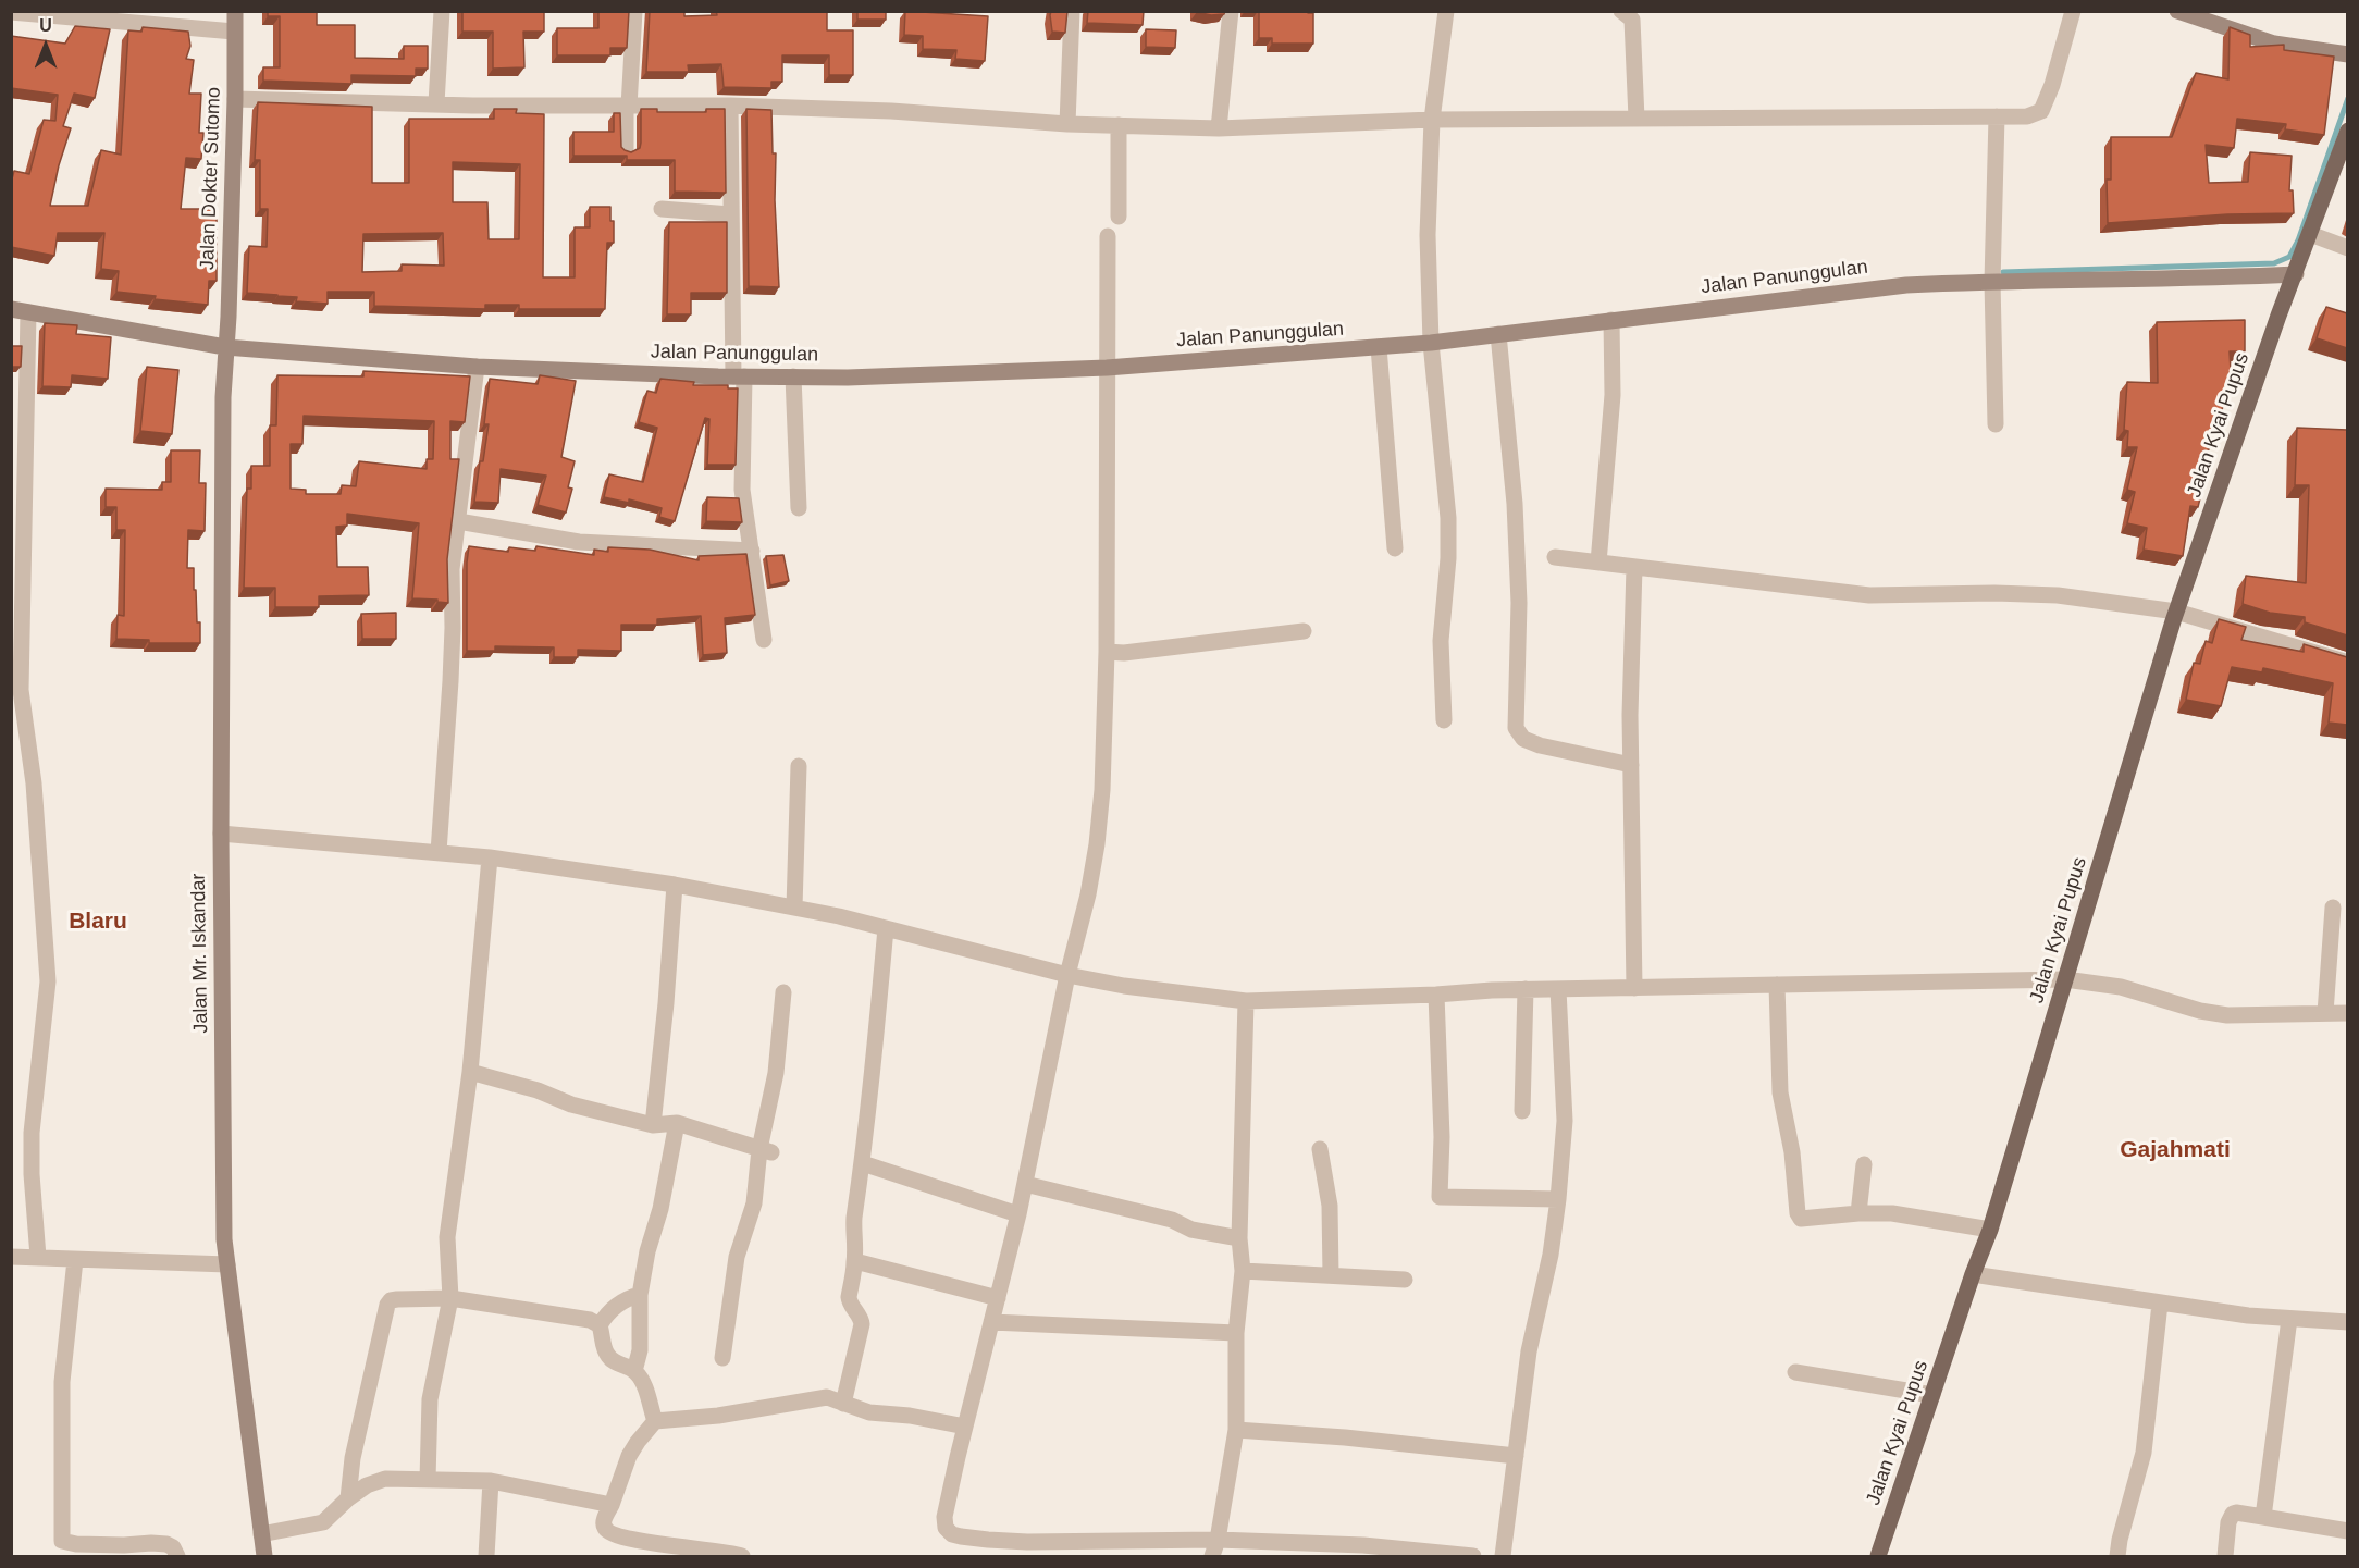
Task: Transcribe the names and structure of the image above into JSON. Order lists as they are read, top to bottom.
{
  "streets": {
    "main road": [
      "Jalan Dokter Sutomo",
      "Jalan Panunggulan",
      "Jalan Kyai Pupus",
      "Jalan Mr. Iskandar"
    ]
  },
  "crossings": [
    ["Jalan Dokter Sutomo", "Jalan Panunggulan"],
    ["Jalan Dokter Sutomo", "Jalan Mr. Iskandar"],
    ["Jalan Panunggulan", "Jalan Kyai Pupus"],
    ["Jalan Panunggulan", "Jalan Mr. Iskandar"]
  ],
  "districts": ["Blaru", "Gajahmati"],
  "north": "top"
}
